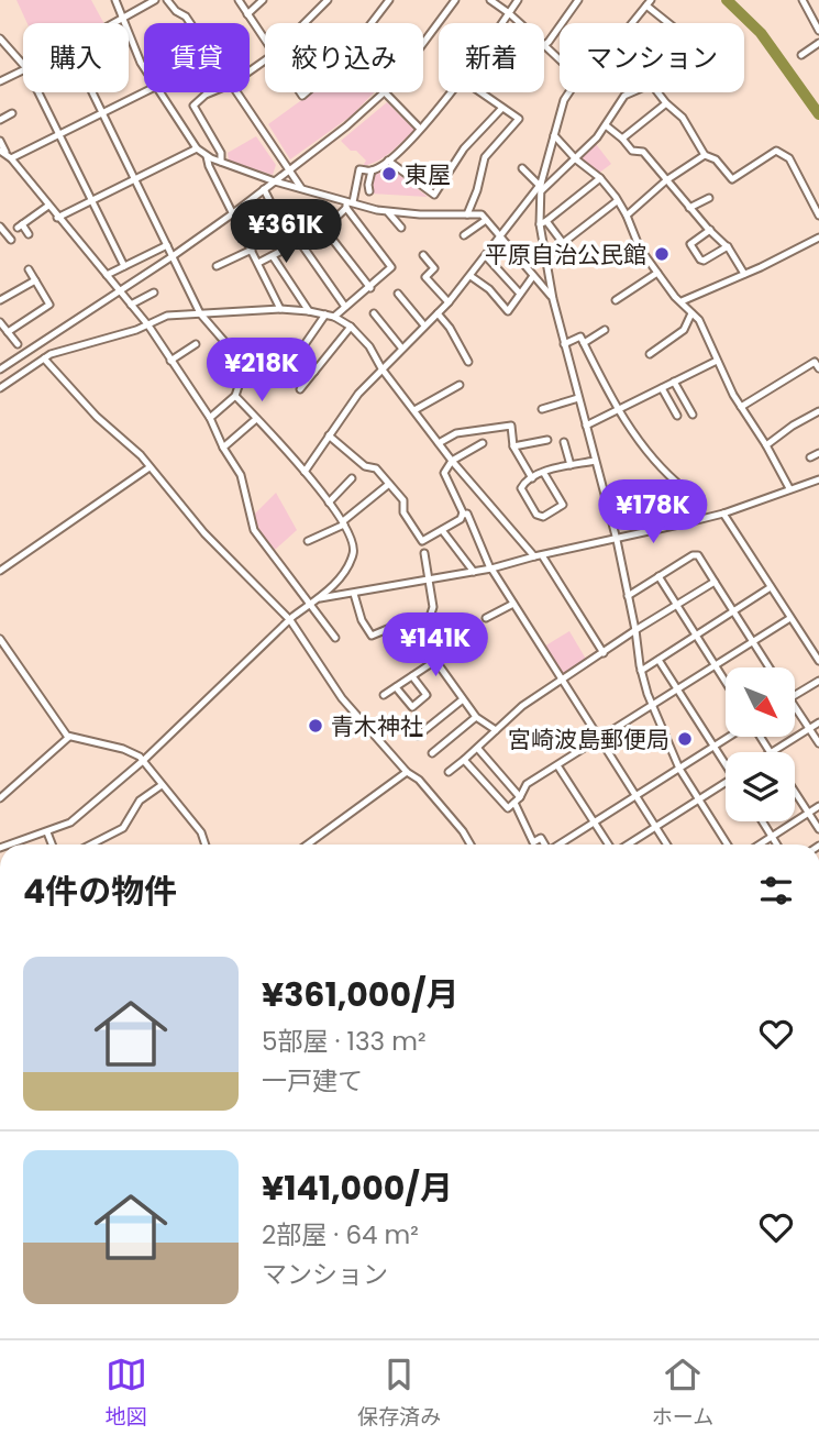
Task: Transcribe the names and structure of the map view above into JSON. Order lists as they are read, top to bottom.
{
  "places": [
    "東屋",
    "平原自治公民館",
    "青木神社",
    "宮崎波島郵便局"
  ],
  "north": "bottom right",
  "page": {
    "chip": [
      "購入",
      "賃貸",
      "絞り込み",
      "新着",
      "マンション"
    ],
    "price": [
      "¥361K",
      "¥218K",
      "¥178K",
      "¥141K"
    ],
    "heading": "4件の物件",
    "list": [
      {
        "name": "¥361,000/月",
        "note": "5部屋 · 133 m² · 一戸建て"
      },
      {
        "name": "¥141,000/月",
        "note": "2部屋 · 64 m² · マンション"
      }
    ],
    "tabs": ["地図", "保存済み", "ホーム"]
  }
}
